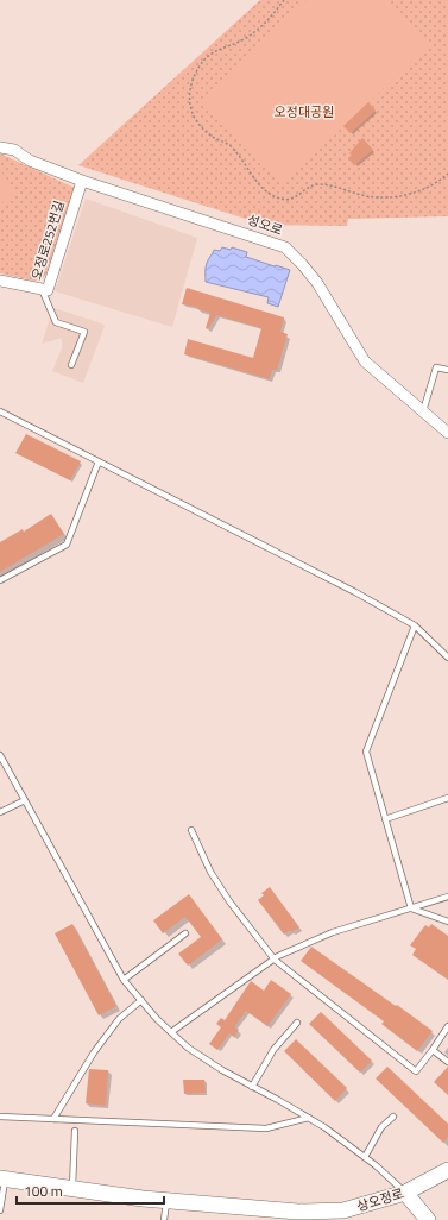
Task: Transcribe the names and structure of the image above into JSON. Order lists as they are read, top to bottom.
{
  "streets": {
    "street": ["성오로", "오정로252번길", "상오정로"]
  },
  "crossings": [
    ["성오로", "오정로252번길"]
  ],
  "parks": ["오정대공원"],
  "scale_bar": "100 m"
}
